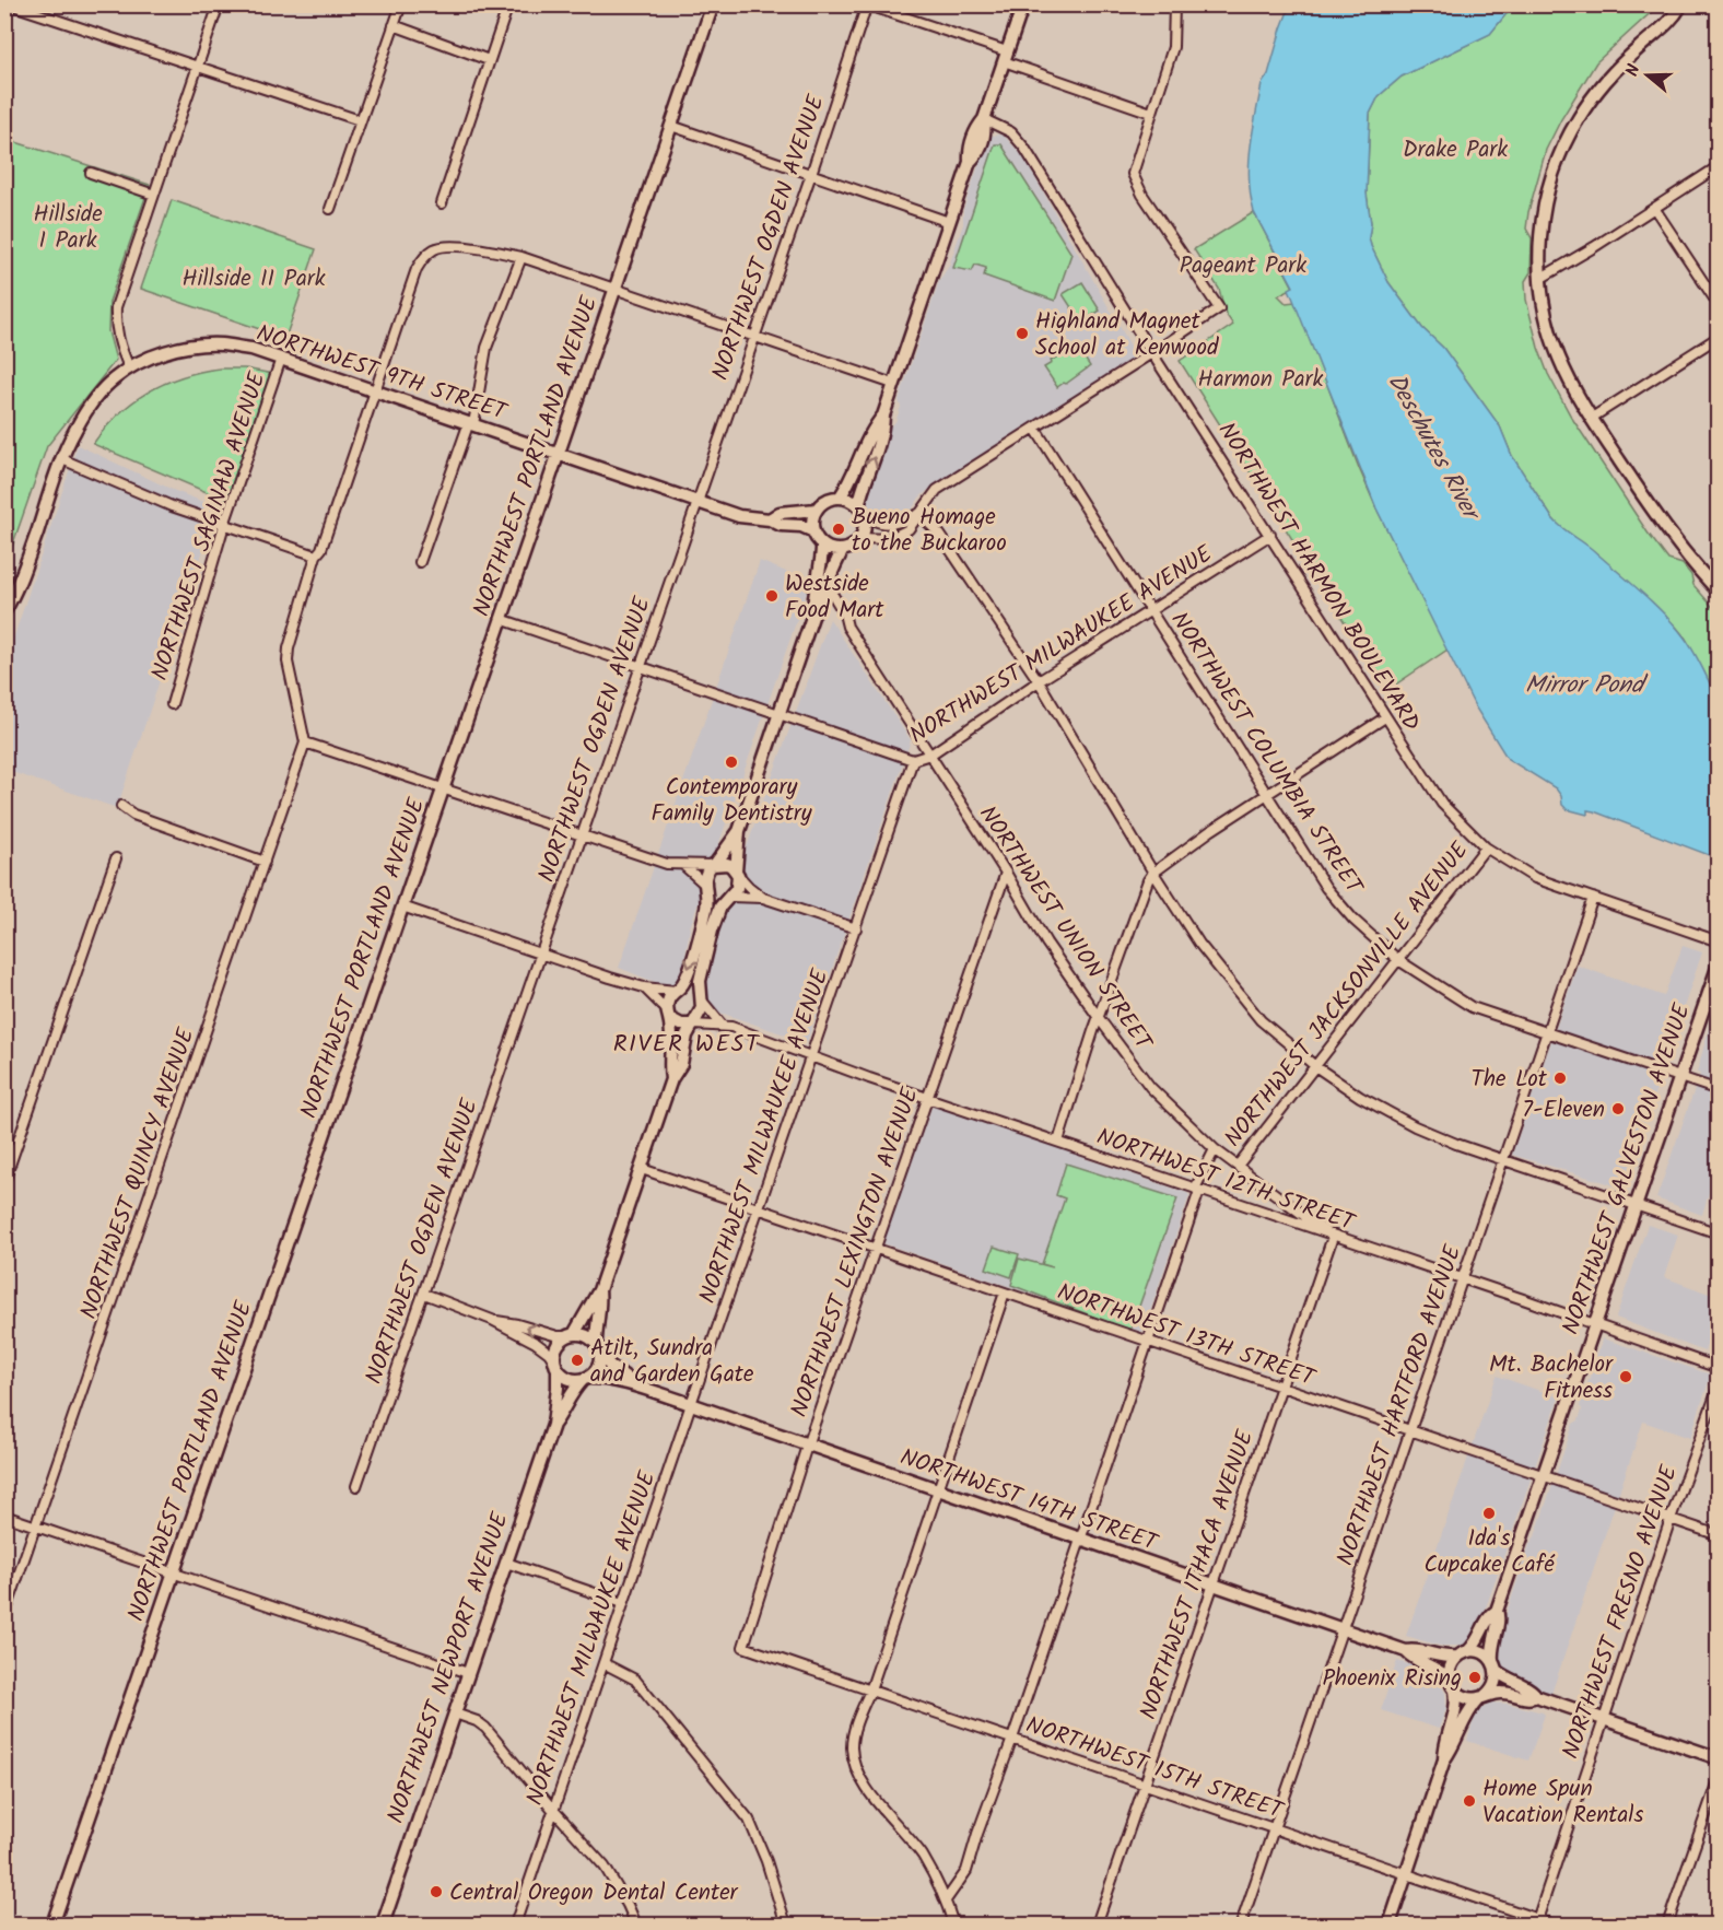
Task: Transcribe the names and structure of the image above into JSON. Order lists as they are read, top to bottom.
{
  "streets": {
    "street": [
      "NORTHWEST OGDEN AVENUE",
      "NORTHWEST 9TH STREET",
      "NORTHWEST PORTLAND AVENUE",
      "NORTHWEST SAGINAW AVENUE",
      "NORTHWEST HARMON BOULEVARD",
      "NORTHWEST MILWAUKEE AVENUE",
      "NORTHWEST COLUMBIA STREET",
      "NORTHWEST UNION STREET",
      "NORTHWEST JACKSONVILLE AVENUE",
      "NORTHWEST GALVESTON AVENUE",
      "NORTHWEST QUINCY AVENUE",
      "NORTHWEST 12TH STREET",
      "NORTHWEST LEXINGTON AVENUE",
      "NORTHWEST 13TH STREET",
      "NORTHWEST HARTFORD AVENUE",
      "NORTHWEST 14TH STREET",
      "NORTHWEST ITHACA AVENUE",
      "NORTHWEST FRESNO AVENUE",
      "NORTHWEST NEWPORT AVENUE",
      "NORTHWEST 15TH STREET"
    ]
  },
  "crossings": [
    ["NORTHWEST OGDEN AVENUE", "NORTHWEST 9TH STREET"],
    ["NORTHWEST 9TH STREET", "NORTHWEST PORTLAND AVENUE"],
    ["NORTHWEST 9TH STREET", "NORTHWEST SAGINAW AVENUE"],
    ["NORTHWEST HARMON BOULEVARD", "NORTHWEST MILWAUKEE AVENUE"],
    ["NORTHWEST HARMON BOULEVARD", "NORTHWEST JACKSONVILLE AVENUE"],
    ["NORTHWEST HARMON BOULEVARD", "NORTHWEST HARTFORD AVENUE"],
    ["NORTHWEST MILWAUKEE AVENUE", "NORTHWEST COLUMBIA STREET"],
    ["NORTHWEST MILWAUKEE AVENUE", "NORTHWEST UNION STREET"],
    ["NORTHWEST MILWAUKEE AVENUE", "NORTHWEST 12TH STREET"],
    ["NORTHWEST MILWAUKEE AVENUE", "NORTHWEST 13TH STREET"],
    ["NORTHWEST MILWAUKEE AVENUE", "NORTHWEST 14TH STREET"],
    ["NORTHWEST COLUMBIA STREET", "NORTHWEST JACKSONVILLE AVENUE"],
    ["NORTHWEST COLUMBIA STREET", "NORTHWEST GALVESTON AVENUE"],
    ["NORTHWEST COLUMBIA STREET", "NORTHWEST HARTFORD AVENUE"],
    ["NORTHWEST UNION STREET", "NORTHWEST JACKSONVILLE AVENUE"],
    ["NORTHWEST UNION STREET", "NORTHWEST 12TH STREET"],
    ["NORTHWEST UNION STREET", "NORTHWEST LEXINGTON AVENUE"],
    ["NORTHWEST UNION STREET", "NORTHWEST ITHACA AVENUE"],
    ["NORTHWEST JACKSONVILLE AVENUE", "NORTHWEST 12TH STREET"],
    ["NORTHWEST JACKSONVILLE AVENUE", "NORTHWEST 13TH STREET"],
    ["NORTHWEST JACKSONVILLE AVENUE", "NORTHWEST 14TH STREET"],
    ["NORTHWEST JACKSONVILLE AVENUE", "NORTHWEST 15TH STREET"],
    ["NORTHWEST GALVESTON AVENUE", "NORTHWEST 12TH STREET"],
    ["NORTHWEST GALVESTON AVENUE", "NORTHWEST 13TH STREET"],
    ["NORTHWEST GALVESTON AVENUE", "NORTHWEST 14TH STREET"],
    ["NORTHWEST 12TH STREET", "NORTHWEST LEXINGTON AVENUE"],
    ["NORTHWEST 12TH STREET", "NORTHWEST HARTFORD AVENUE"],
    ["NORTHWEST 12TH STREET", "NORTHWEST ITHACA AVENUE"],
    ["NORTHWEST LEXINGTON AVENUE", "NORTHWEST 13TH STREET"],
    ["NORTHWEST LEXINGTON AVENUE", "NORTHWEST 14TH STREET"],
    ["NORTHWEST LEXINGTON AVENUE", "NORTHWEST 15TH STREET"],
    ["NORTHWEST 13TH STREET", "NORTHWEST HARTFORD AVENUE"],
    ["NORTHWEST 13TH STREET", "NORTHWEST ITHACA AVENUE"],
    ["NORTHWEST 13TH STREET", "NORTHWEST FRESNO AVENUE"],
    ["NORTHWEST HARTFORD AVENUE", "NORTHWEST 14TH STREET"],
    ["NORTHWEST HARTFORD AVENUE", "NORTHWEST 15TH STREET"],
    ["NORTHWEST 14TH STREET", "NORTHWEST ITHACA AVENUE"],
    ["NORTHWEST 14TH STREET", "NORTHWEST NEWPORT AVENUE"],
    ["NORTHWEST ITHACA AVENUE", "NORTHWEST 15TH STREET"],
    ["NORTHWEST FRESNO AVENUE", "NORTHWEST 15TH STREET"]
  ],
  "districts": ["RIVER WEST"],
  "water": ["Deschutes River", "Mirror Pond"],
  "parks": [
    "Drake Park",
    "Hillside I Park",
    "Pageant Park",
    "Hillside II Park",
    "Harmon Park"
  ],
  "places": [
    "Highland Magnet School at Kenwood",
    "Bueno Homage to the Buckaroo",
    "Westside Food Mart",
    "Contemporary Family Dentistry",
    "The Lot",
    "7-Eleven",
    "Atilt, Sundra and Garden Gate",
    "Mt. Bachelor Fitness",
    "Ida's Cupcake Café",
    "Phoenix Rising",
    "Home Spun Vacation Rentals",
    "Central Oregon Dental Center"
  ],
  "north": "left"
}
